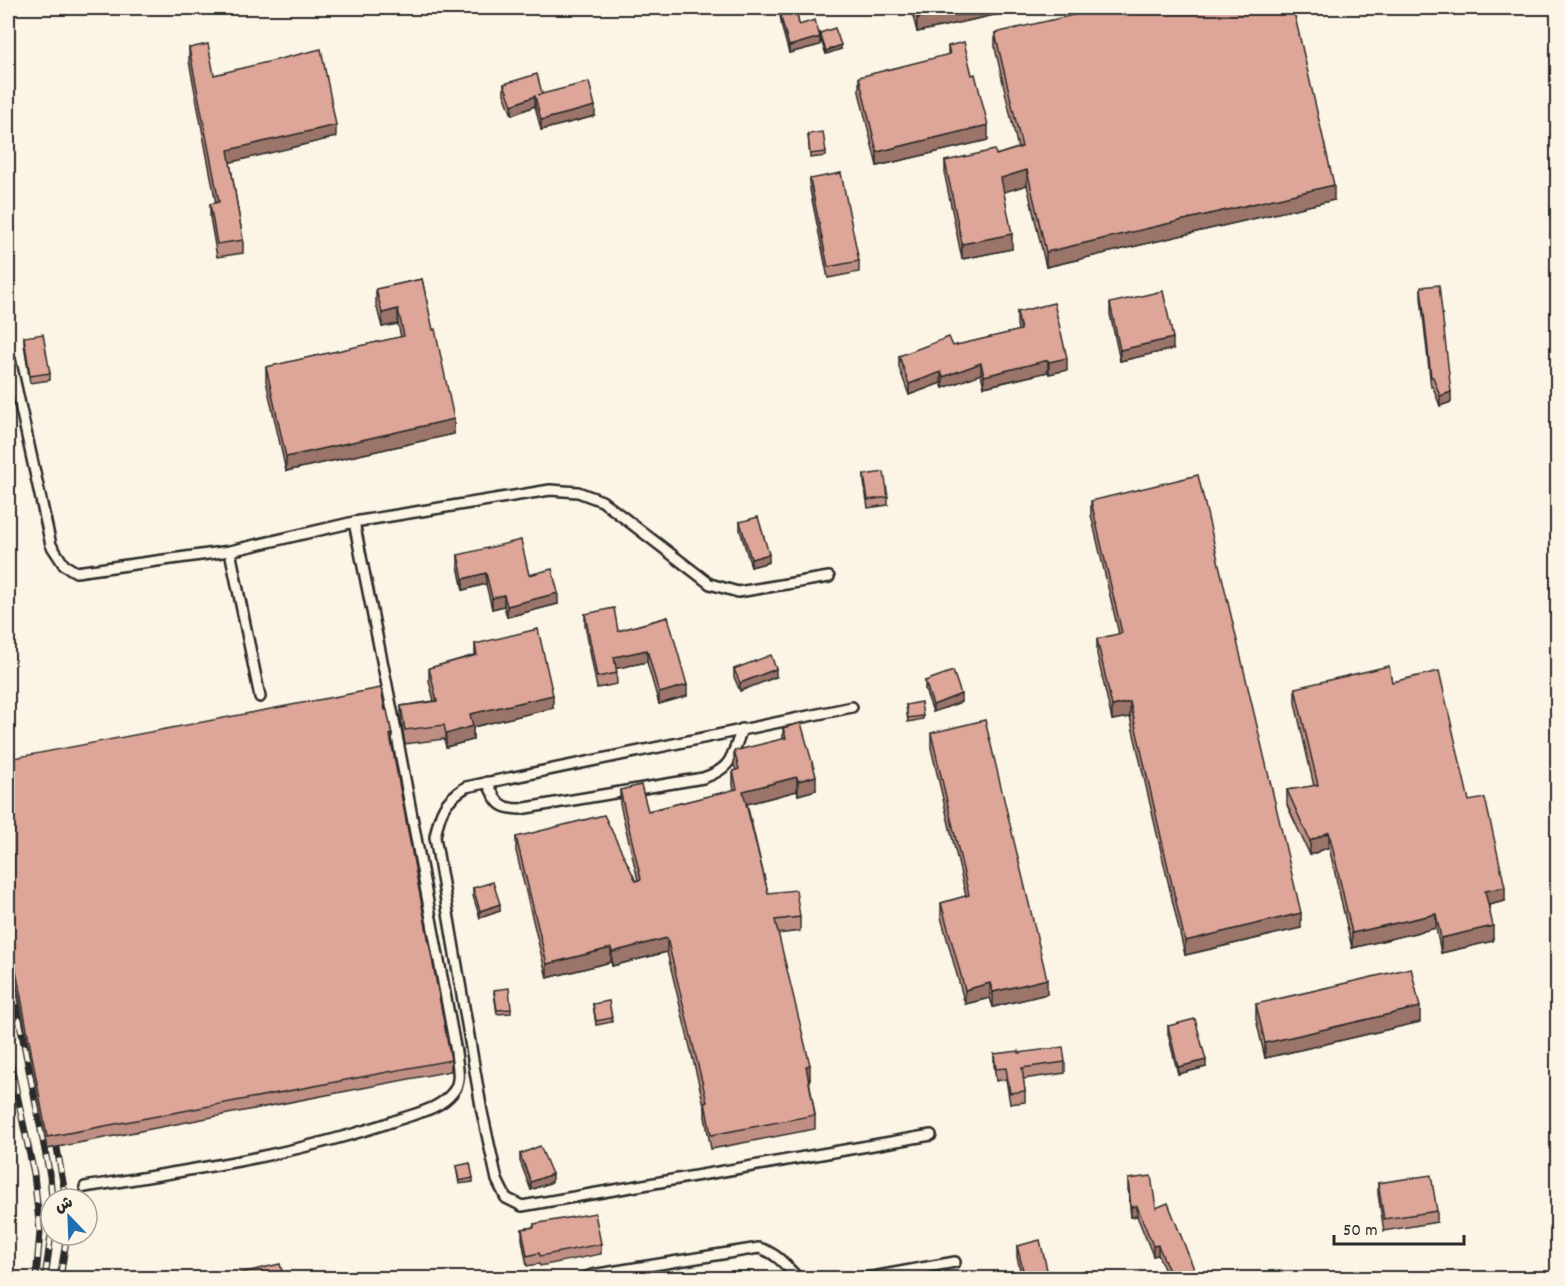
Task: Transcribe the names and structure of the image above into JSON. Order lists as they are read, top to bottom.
{
  "scale_bar": "50 m",
  "north": "top left"
}
